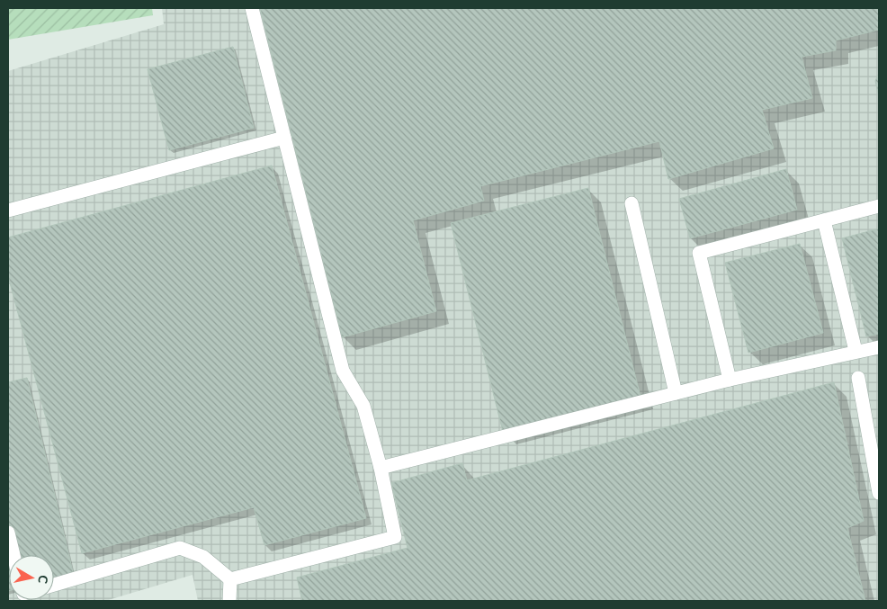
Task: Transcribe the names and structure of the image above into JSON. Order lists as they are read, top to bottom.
{
  "north": "right"
}
